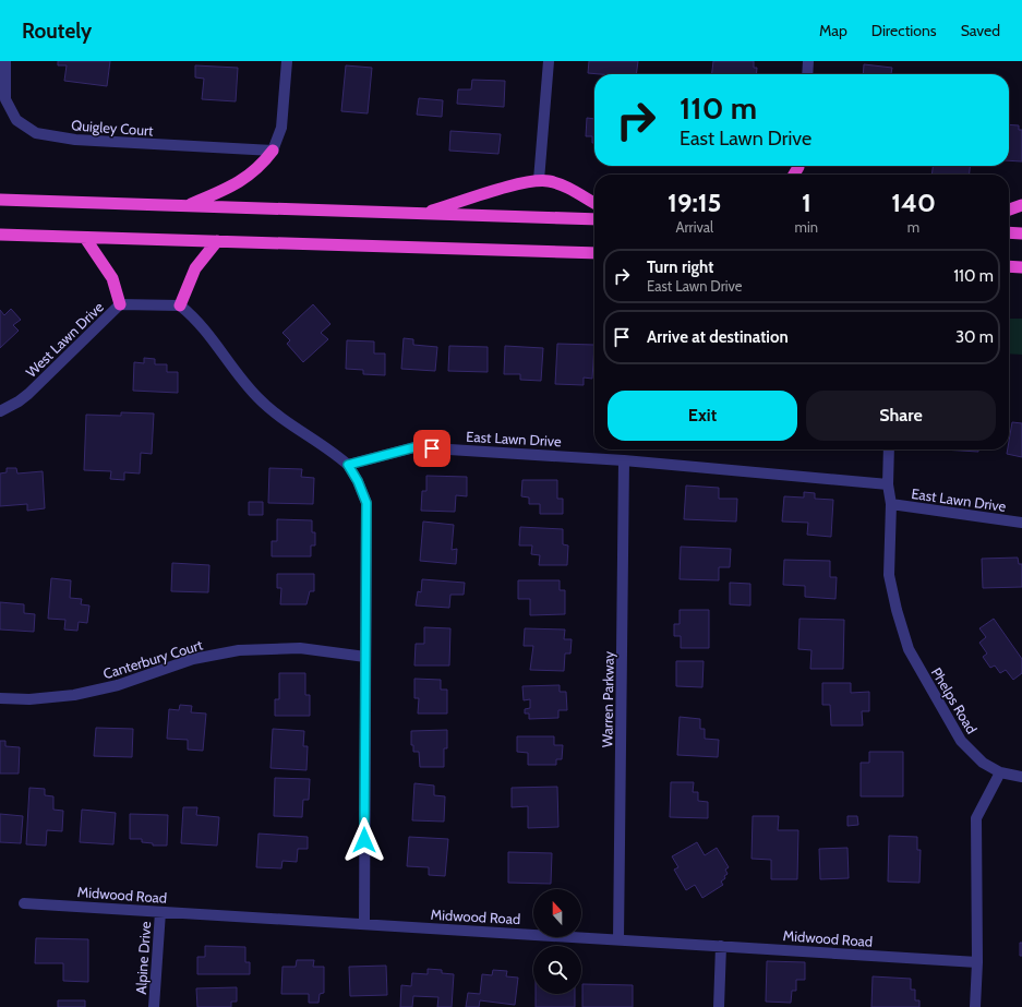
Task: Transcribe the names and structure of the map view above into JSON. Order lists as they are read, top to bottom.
{
  "streets": {
    "street": [
      "Quigley Court",
      "West Lawn Drive",
      "East Lawn Drive",
      "Canterbury Court",
      "Warren Parkway",
      "Phelps Road",
      "Midwood Road",
      "Alpine Drive"
    ]
  },
  "crossings": [
    ["East Lawn Drive", "Warren Parkway"],
    ["East Lawn Drive", "Phelps Road"],
    ["Warren Parkway", "Midwood Road"],
    ["Midwood Road", "Alpine Drive"]
  ],
  "north": "top",
  "page": {
    "header": "Routely",
    "nav": ["Map", "Directions", "Saved"],
    "turn": ["110 m", "East Lawn Drive"],
    "eta": [
      "19:15",
      "Arrival",
      "1",
      "min",
      "140",
      "m"
    ],
    "list": [
      {
        "name": "Turn right",
        "note": "East Lawn Drive",
        "value": "110 m"
      },
      {
        "name": "Arrive at destination",
        "value": "30 m"
      }
    ],
    "buttons": ["Exit", "Share"]
  }
}
